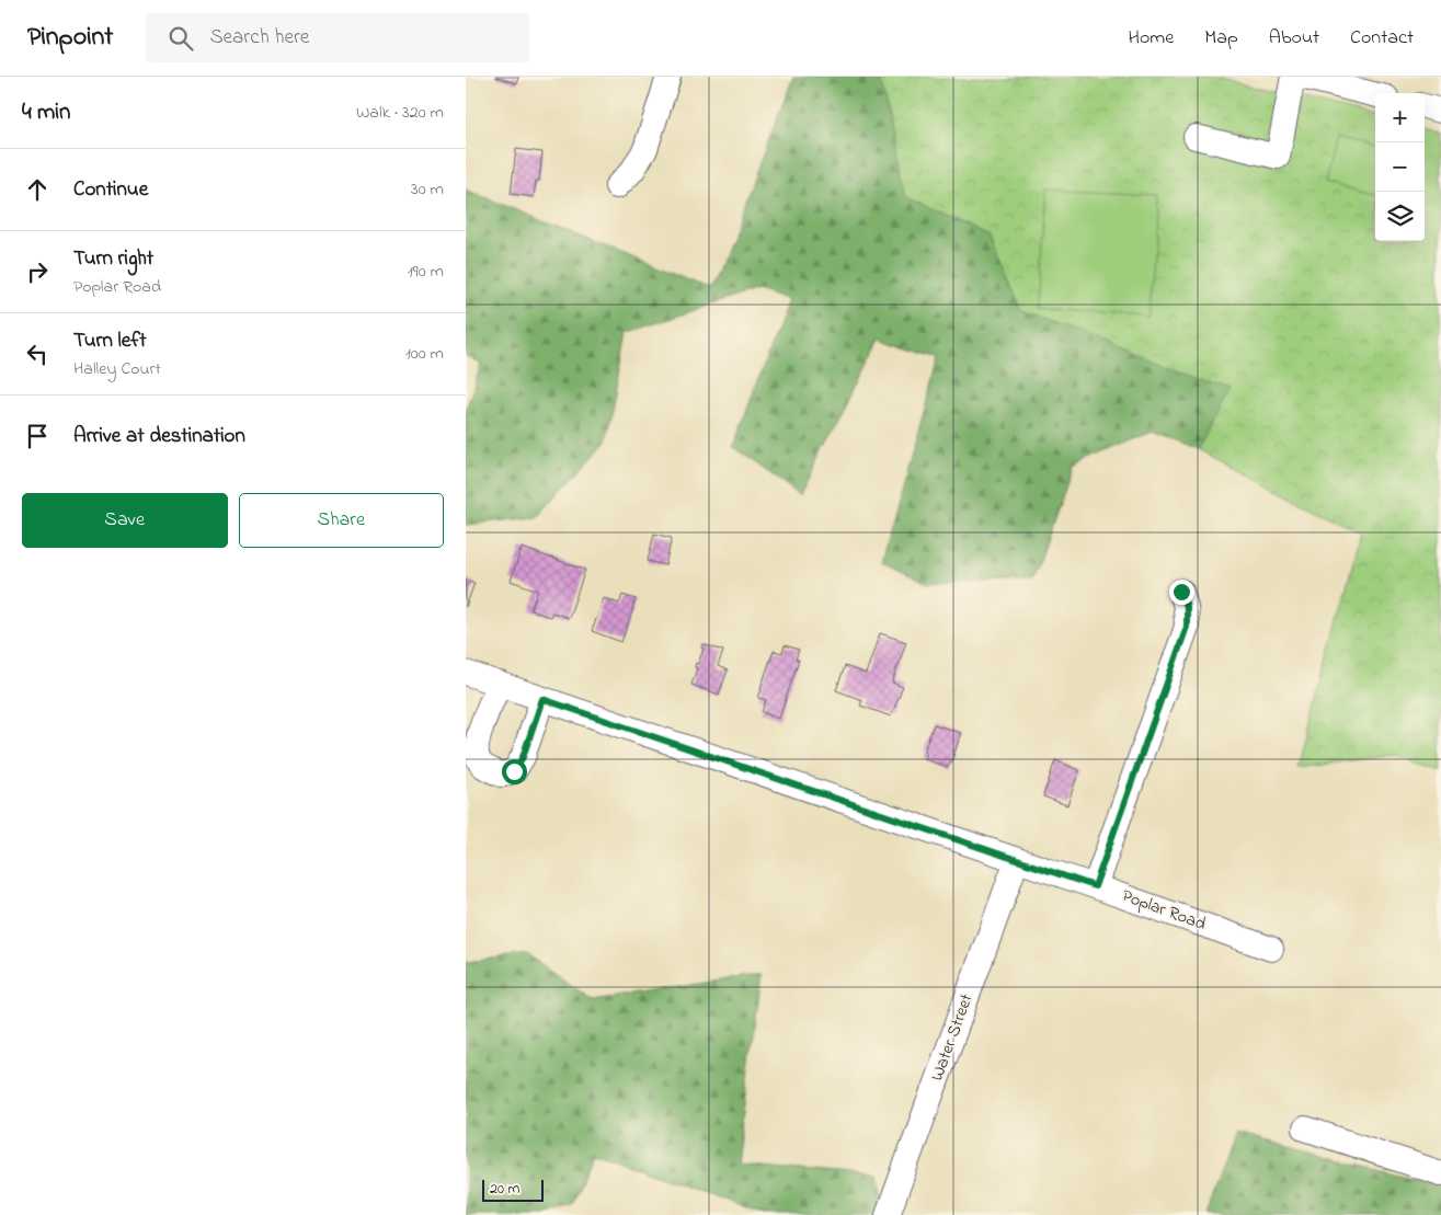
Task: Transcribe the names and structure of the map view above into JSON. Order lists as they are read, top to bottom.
{
  "streets": {
    "street": ["Poplar Road", "Water Street"]
  },
  "crossings": [
    ["Poplar Road", "Water Street"]
  ],
  "scale_bar": "20 m",
  "page": {
    "header": "Pinpoint",
    "search": "Search here",
    "nav": [
      "Home",
      "Map",
      "About",
      "Contact"
    ],
    "heading": ["4 min", "Walk · 320 m"],
    "map_buttons": ["+", "−"],
    "list": [
      ["Continue", "30 m"],
      ["Turn right", "Poplar Road", "190 m"],
      ["Turn left", "Halley Court", "100 m"],
      "Arrive at destination"
    ],
    "buttons": ["Save", "Share"],
    "scale": "20 m"
  }
}
